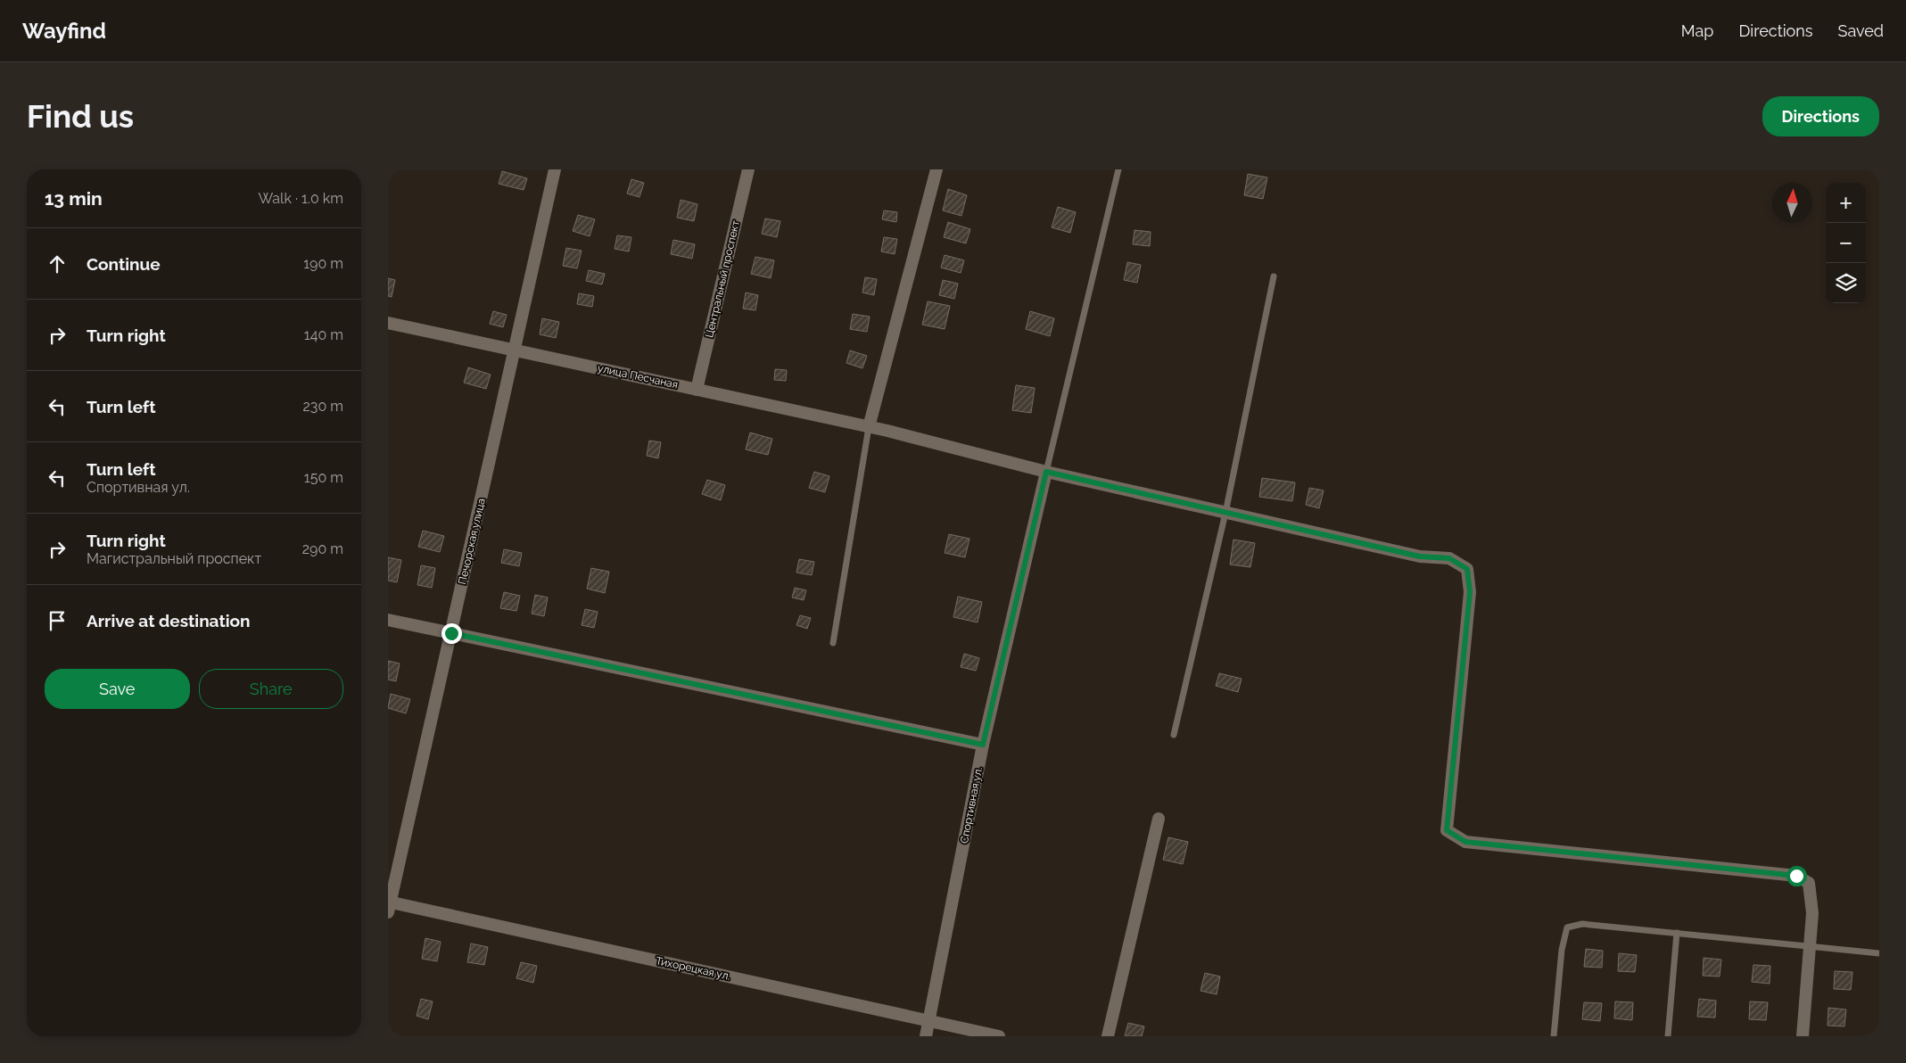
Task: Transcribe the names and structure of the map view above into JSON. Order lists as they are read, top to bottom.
{
  "streets": {
    "street": [
      "Центральный проспект",
      "улица Песчаная",
      "Печорская улица",
      "Спортивная ул.",
      "Тихорецкая ул."
    ]
  },
  "crossings": [
    ["Центральный проспект", "улица Песчаная"],
    ["улица Песчаная", "Печорская улица"],
    ["улица Песчаная", "Спортивная ул."],
    ["Печорская улица", "Тихорецкая ул."],
    ["Спортивная ул.", "Тихорецкая ул."]
  ],
  "north": "top",
  "page": {
    "header": "Wayfind",
    "nav": ["Map", "Directions", "Saved"],
    "buttons": [
      "Directions",
      ["Save", "Share"]
    ],
    "title": "Find us",
    "heading": ["13 min", "Walk · 1.0 km"],
    "map_buttons": ["+", "−"],
    "list": [
      ["Continue", "190 m"],
      ["Turn right", "140 m"],
      ["Turn left", "230 m"],
      ["Turn left", "Спортивная ул.", "150 m"],
      ["Turn right", "Магистральный проспект", "290 m"],
      "Arrive at destination"
    ]
  }
}
